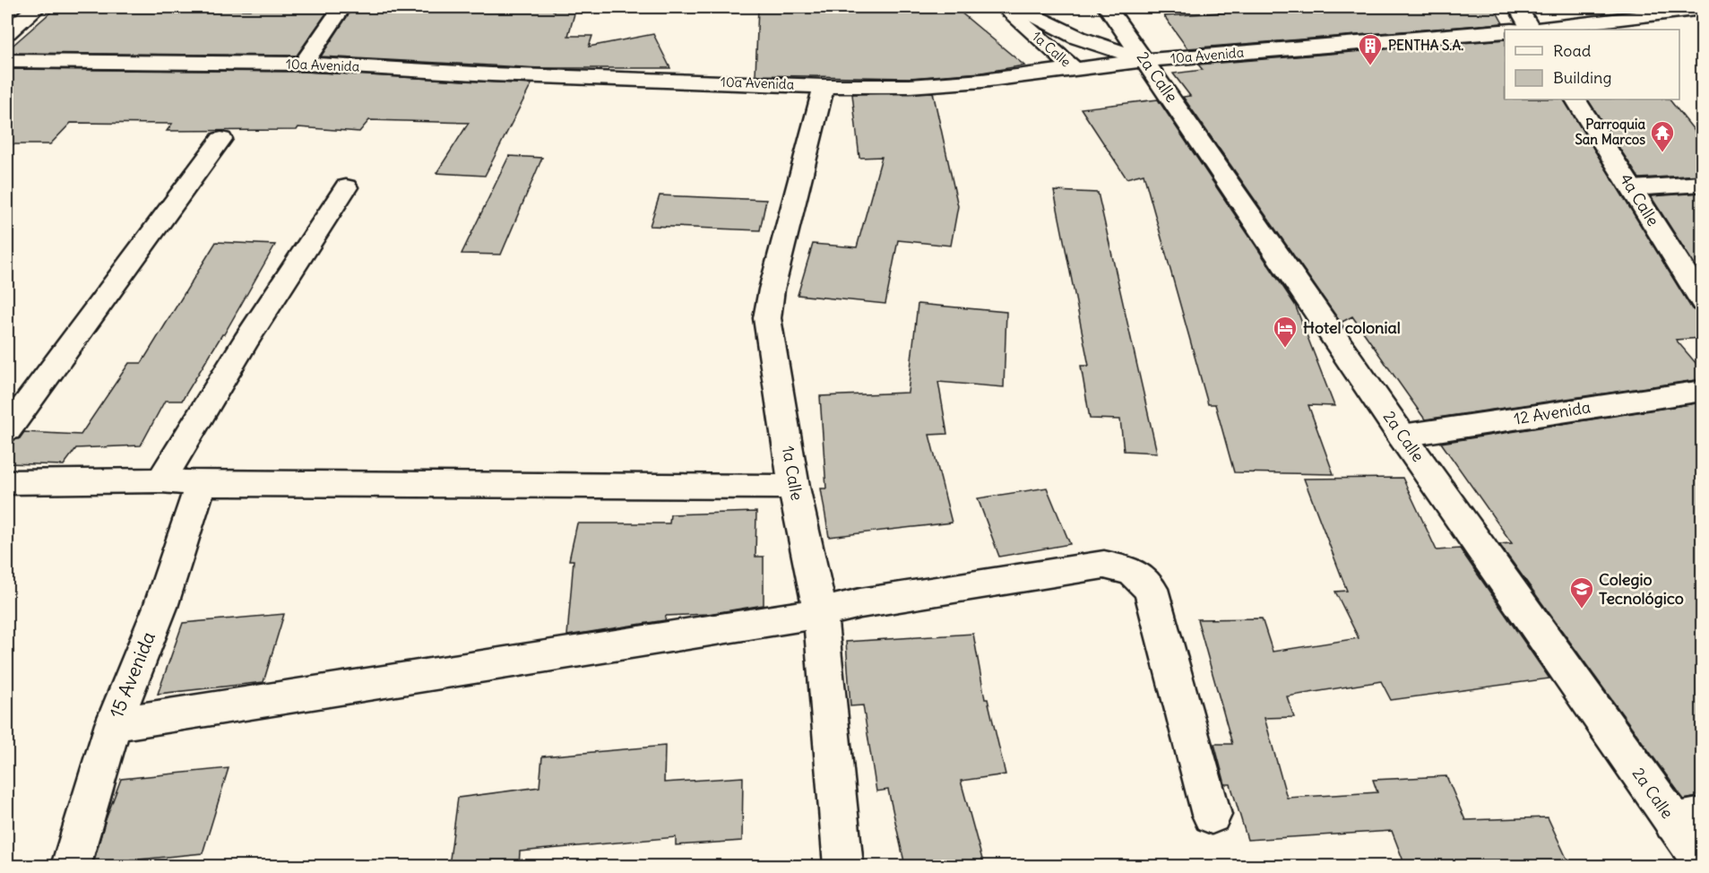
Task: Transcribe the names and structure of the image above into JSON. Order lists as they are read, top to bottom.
{
  "streets": {
    "street": [
      "1a Calle",
      "10a Avenida",
      "2a Calle",
      "4a Calle",
      "12 Avenida",
      "15 Avenida"
    ]
  },
  "crossings": [
    ["1a Calle", "10a Avenida"],
    ["10a Avenida", "2a Calle"],
    ["2a Calle", "12 Avenida"]
  ],
  "places": {
    "building": ["PENTHA S.A."],
    "temple": ["Parroquia San Marcos"],
    "hotel": ["Hotel colonial"],
    "school or university": ["Colegio Tecnológico"]
  },
  "legend": ["Road", "Building"]
}
